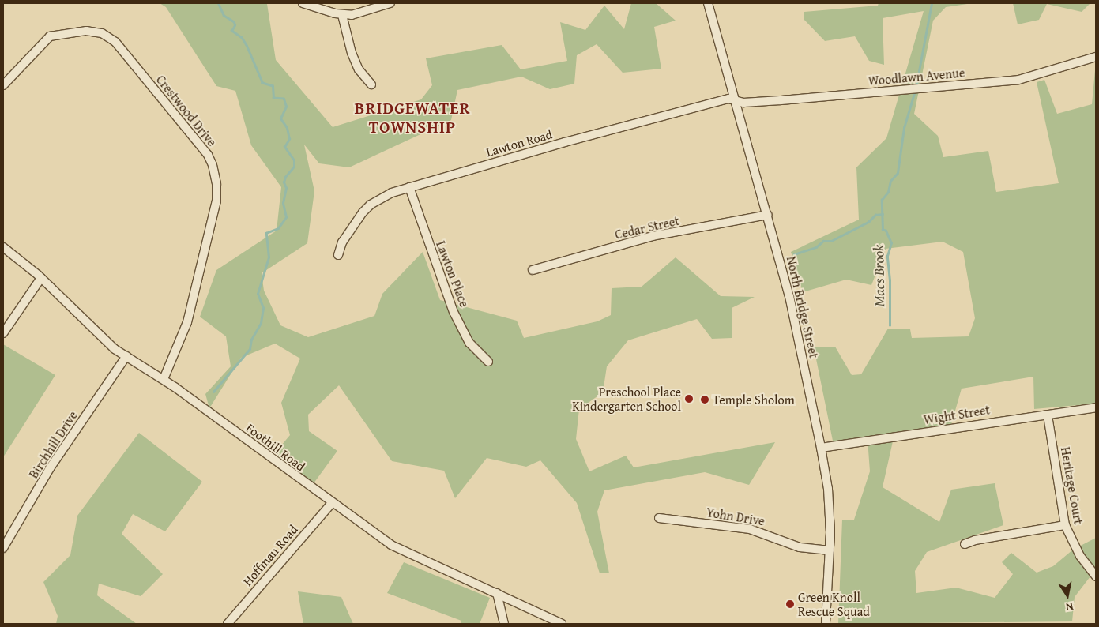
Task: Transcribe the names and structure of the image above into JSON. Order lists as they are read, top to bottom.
{
  "streets": {
    "street": [
      "Woodlawn Avenue",
      "Crestwood Drive",
      "Lawton Road",
      "Cedar Street",
      "Lawton Place",
      "North Bridge Street",
      "Wight Street",
      "Birchhill Drive",
      "Foothill Road",
      "Heritage Court",
      "Yohn Drive",
      "Hoffman Road"
    ]
  },
  "crossings": [
    ["Woodlawn Avenue", "Lawton Road"],
    ["Woodlawn Avenue", "North Bridge Street"],
    ["Crestwood Drive", "Foothill Road"],
    ["Lawton Road", "Lawton Place"],
    ["Lawton Road", "North Bridge Street"],
    ["Cedar Street", "North Bridge Street"],
    ["North Bridge Street", "Wight Street"],
    ["North Bridge Street", "Yohn Drive"],
    ["Wight Street", "Heritage Court"],
    ["Birchhill Drive", "Foothill Road"],
    ["Foothill Road", "Hoffman Road"]
  ],
  "districts": ["BRIDGEWATER TOWNSHIP"],
  "water": ["Macs Brook"],
  "places": ["Preschool Place Kindergarten School", "Temple Sholom", "Green Knoll Rescue Squad"],
  "north": "bottom"
}
